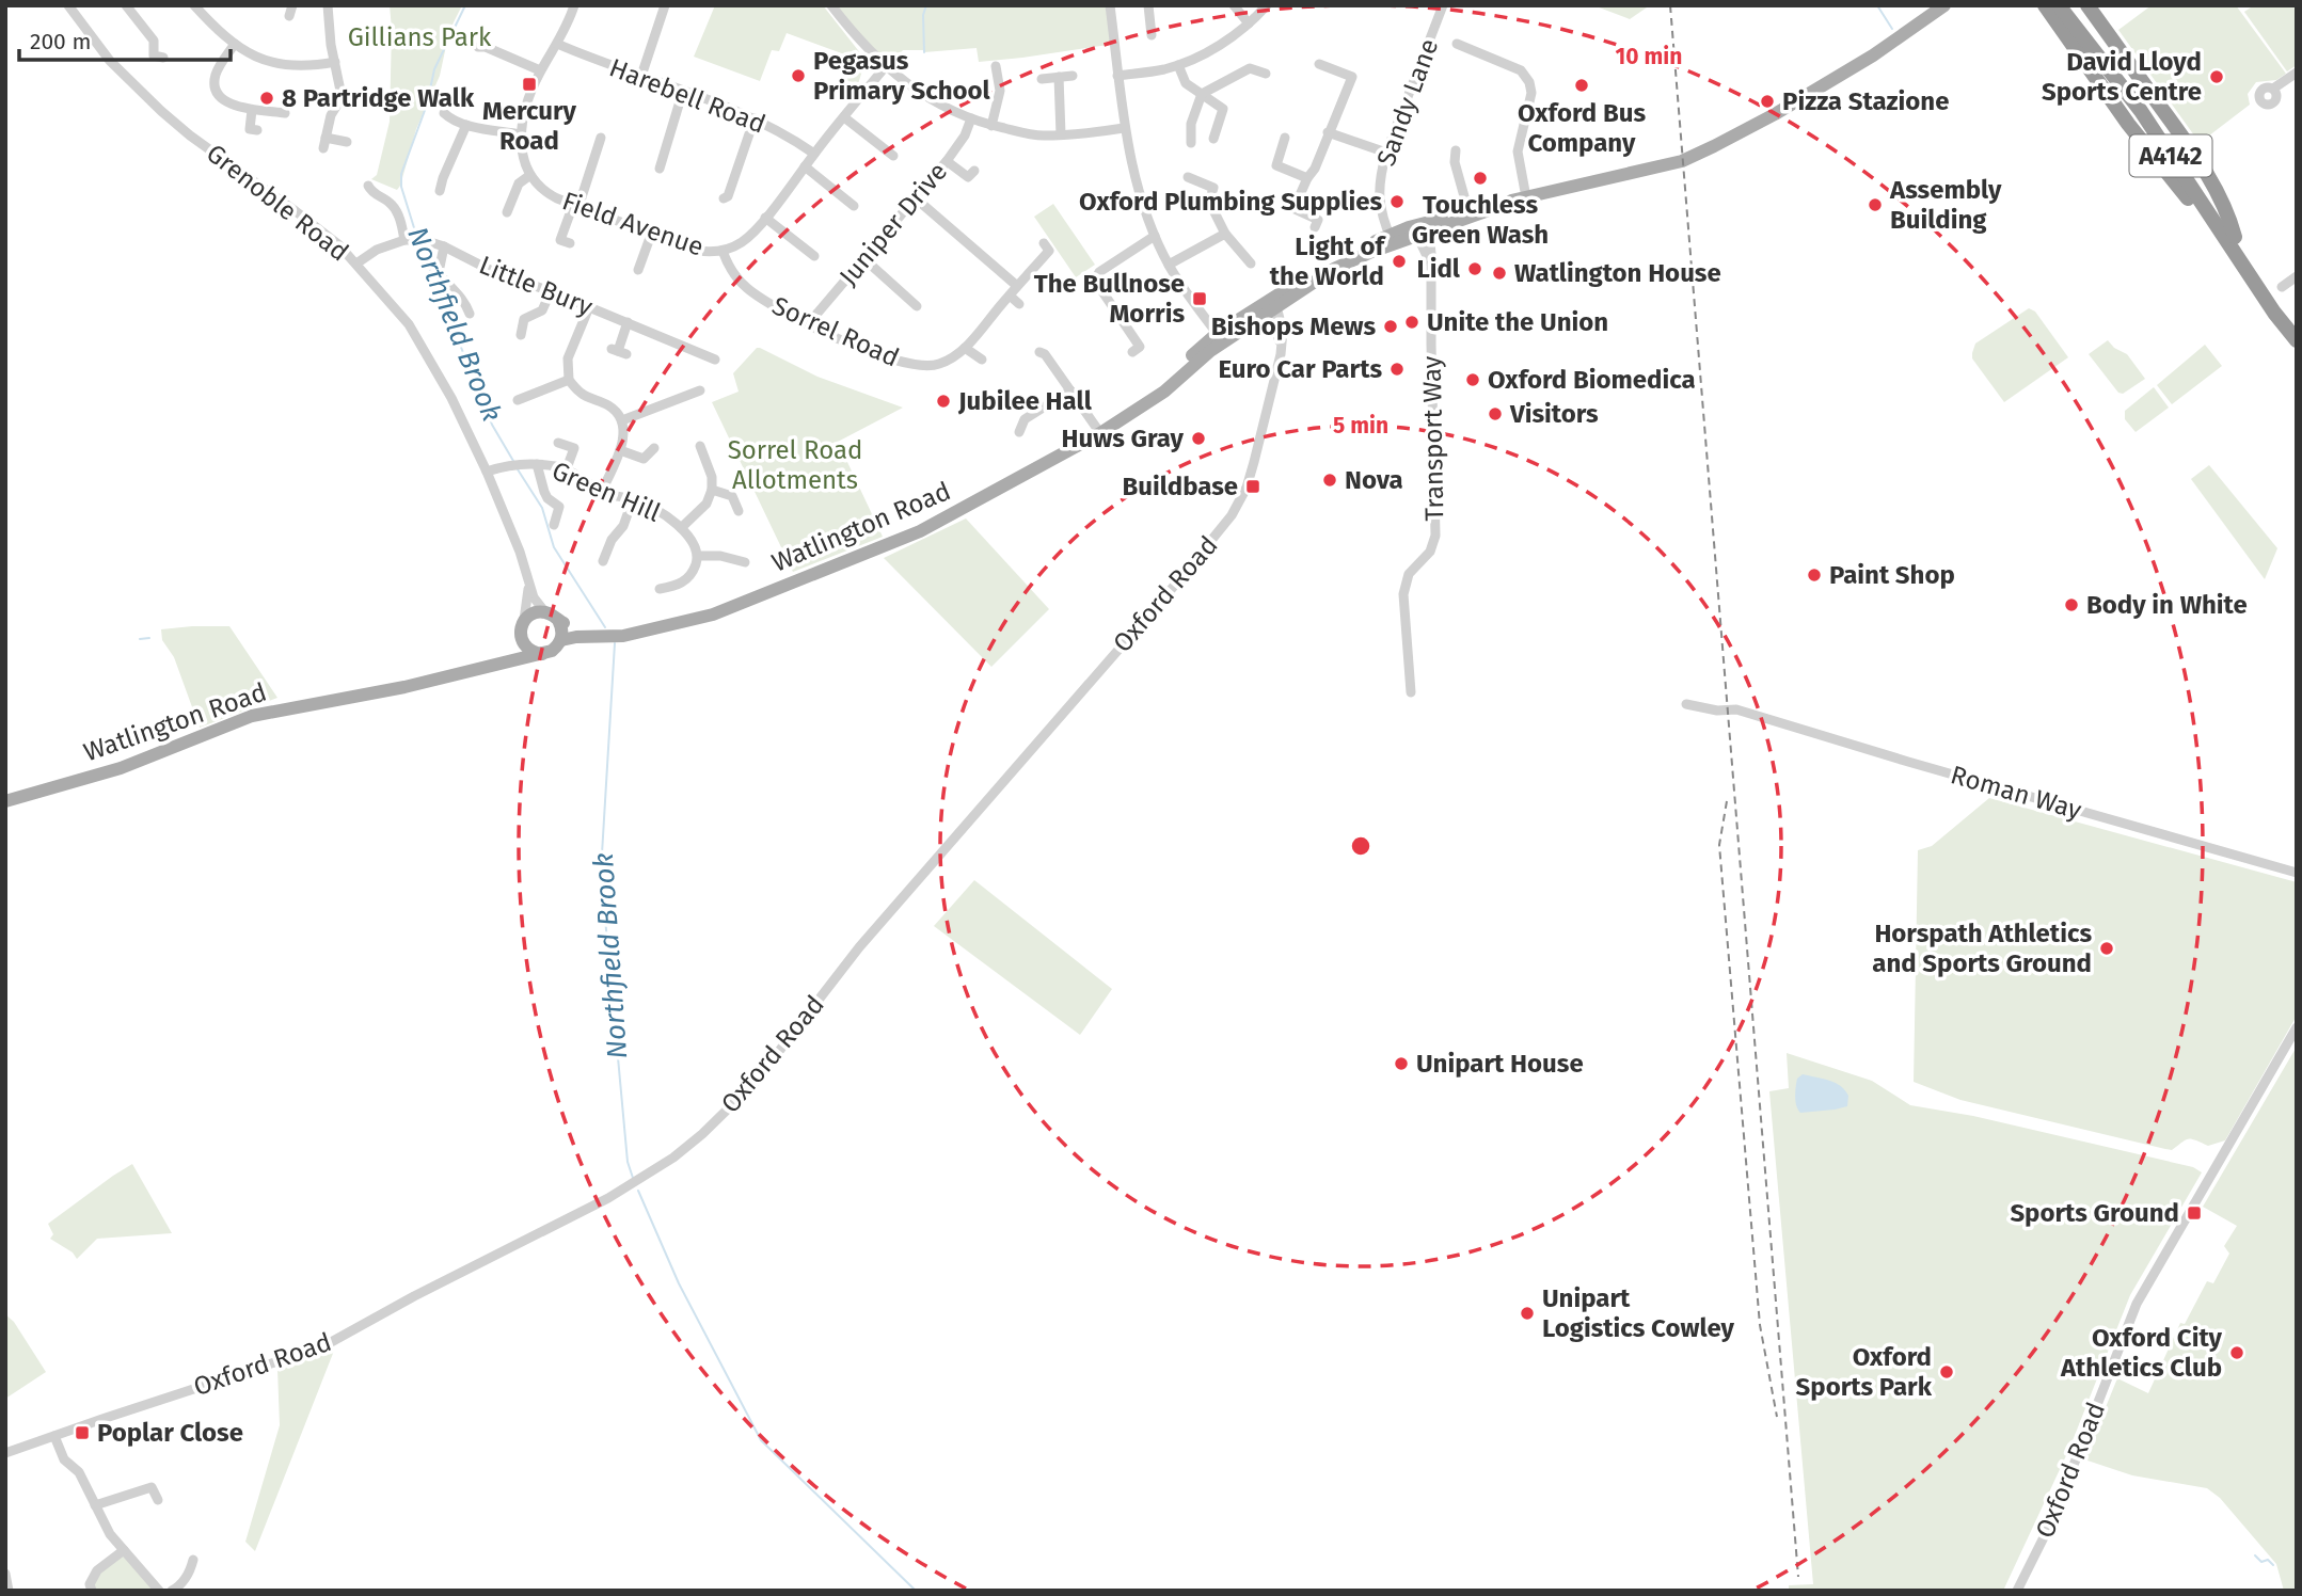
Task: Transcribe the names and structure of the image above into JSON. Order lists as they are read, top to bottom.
{
  "streets": {
    "highway": ["A4142"],
    "main road": ["Watlington Road"],
    "street": [
      "Harebell Road",
      "Sandy Lane",
      "Grenoble Road",
      "Field Avenue",
      "Juniper Drive",
      "Little Bury",
      "Sorrel Road",
      "Transport Way",
      "Green Hill",
      "Oxford Road",
      "Roman Way"
    ]
  },
  "crossings": [
    ["Harebell Road", "Field Avenue"],
    ["Sandy Lane", "Watlington Road"],
    ["Grenoble Road", "Green Hill"],
    ["Grenoble Road", "Watlington Road"],
    ["Field Avenue", "Sorrel Road"],
    ["Juniper Drive", "Sorrel Road"],
    ["Transport Way", "Watlington Road"],
    ["Watlington Road", "Oxford Road"]
  ],
  "water": ["Northfield Brook"],
  "parks": ["Gillians Park", "Sorrel Road Allotments"],
  "places": {
    "other": [
      "Pegasus Primary School",
      "David Lloyd Sports Centre",
      "Oxford Bus Company",
      "8 Partridge Walk",
      "Pizza Stazione",
      "Touchless Green Wash",
      "Oxford Plumbing Supplies",
      "Assembly Building",
      "Light of the World",
      "Lidl",
      "Watlington House",
      "Unite the Union",
      "Bishops Mews",
      "Euro Car Parts",
      "Oxford Biomedica",
      "Jubilee Hall",
      "Visitors",
      "Huws Gray",
      "Nova",
      "Paint Shop",
      "Body in White",
      "Horspath Athletics and Sports Ground",
      "Unipart House",
      "Unipart Logistics Cowley",
      "Oxford City Athletics Club",
      "Oxford Sports Park"
    ],
    "transit": [
      "Mercury Road",
      "The Bullnose Morris",
      "Buildbase",
      "Sports Ground",
      "Poplar Close"
    ]
  },
  "scale_bar": "200 m",
  "rings": ["10 min", "5 min"]
}
